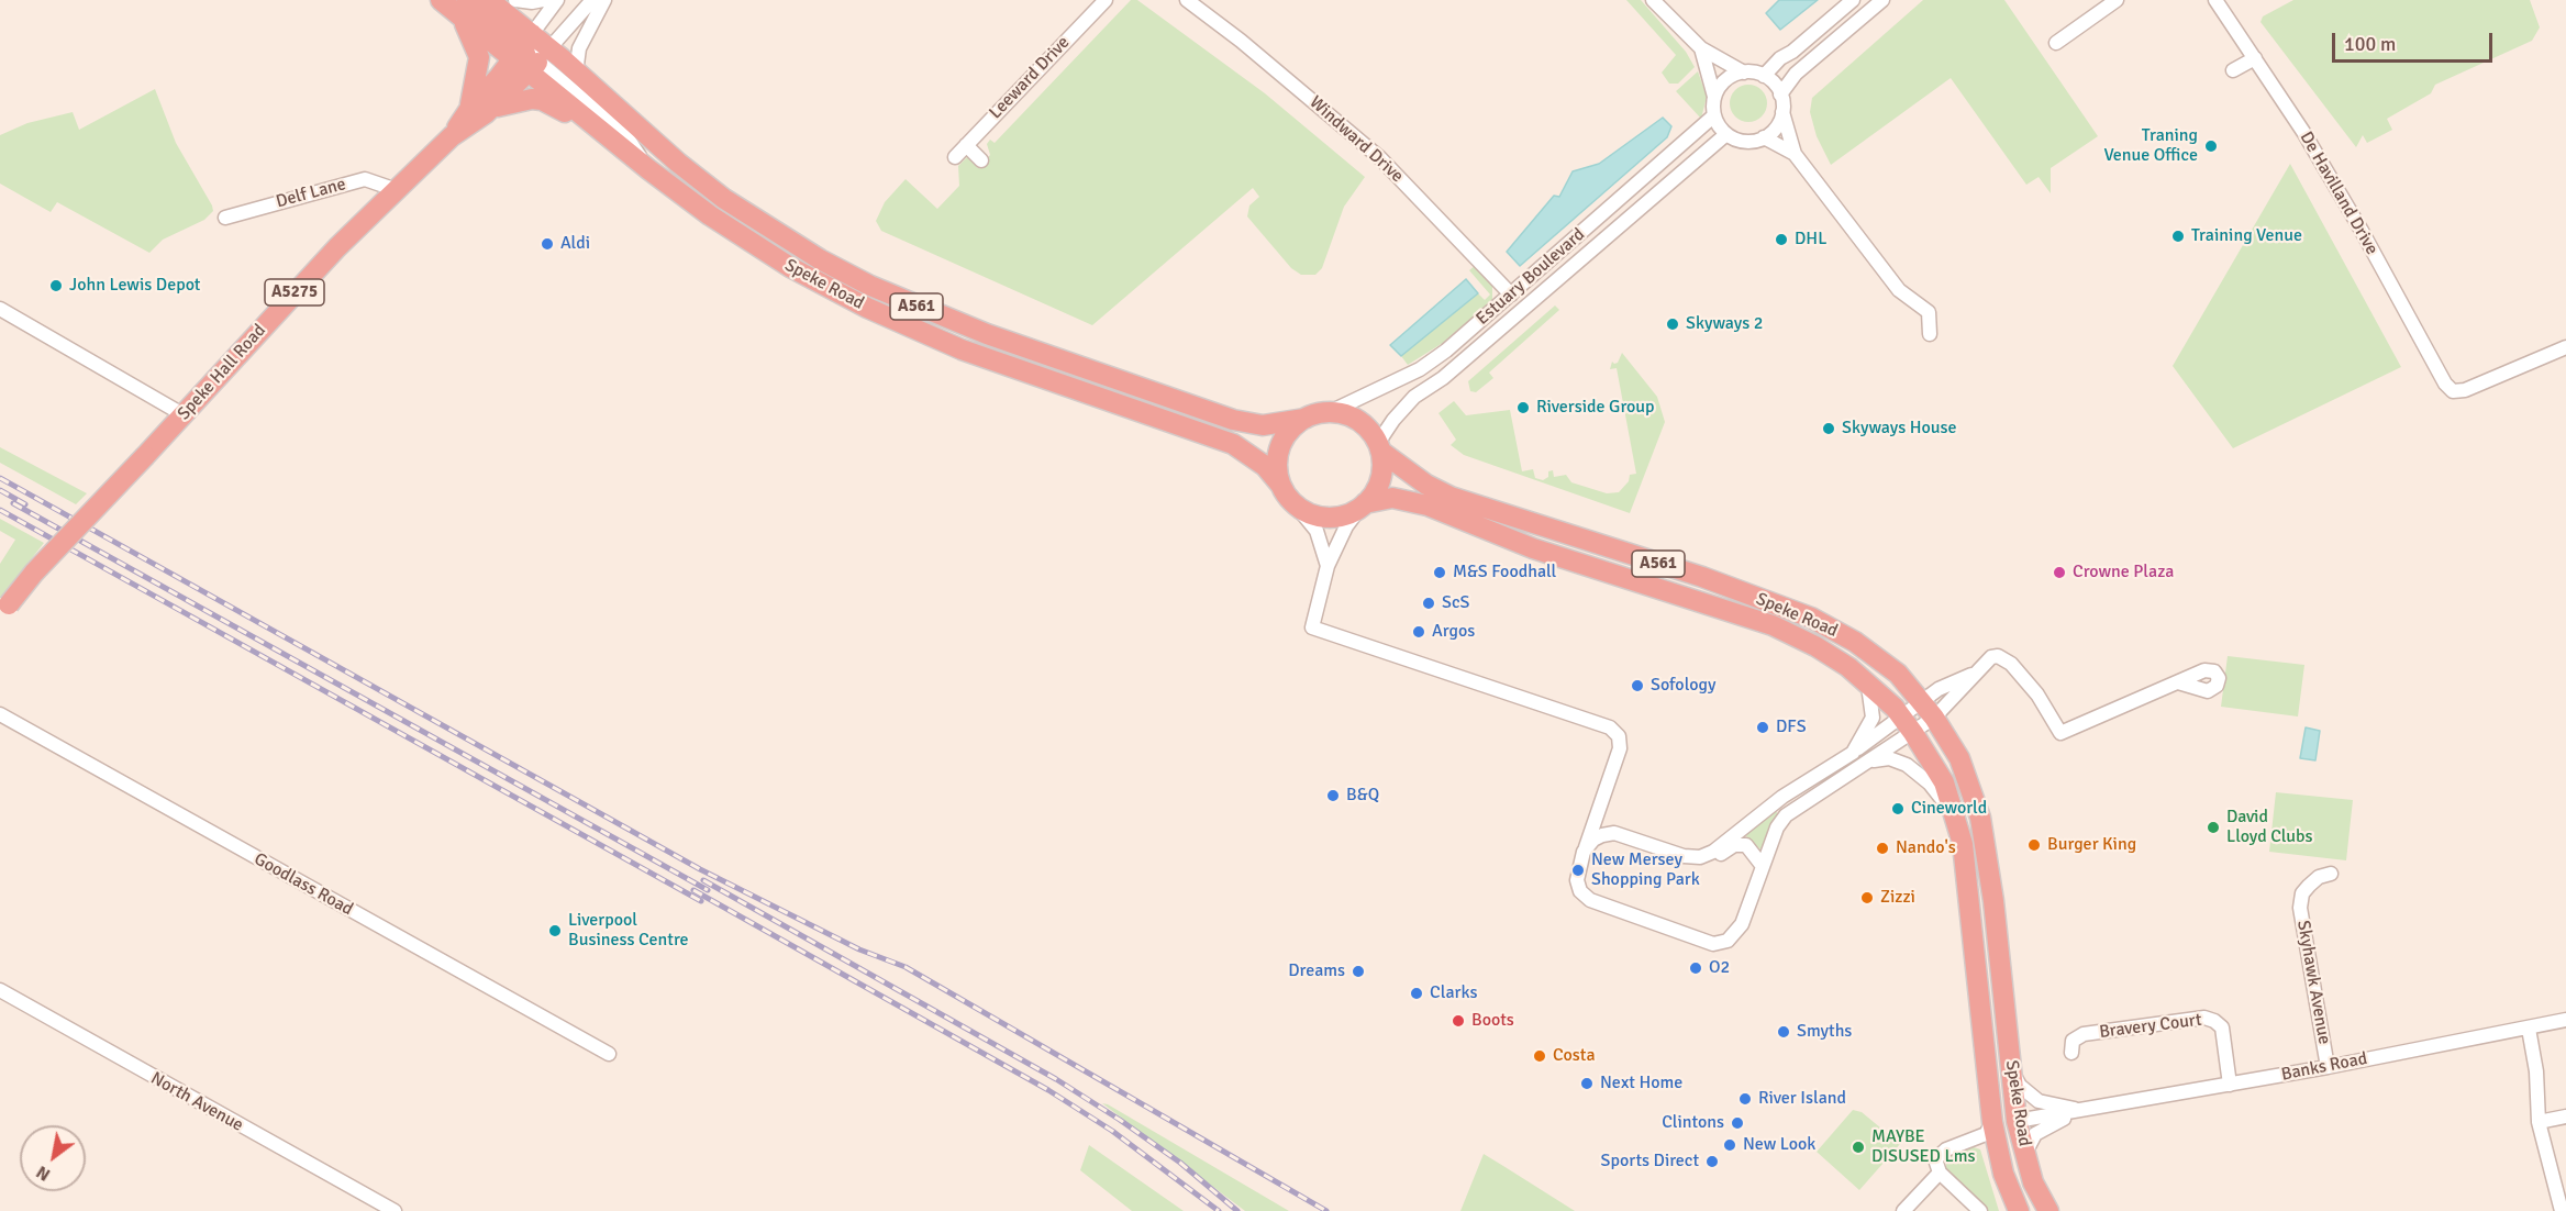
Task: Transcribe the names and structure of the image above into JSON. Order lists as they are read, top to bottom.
{
  "streets": {
    "highway": [
      "Speke Road",
      "A5275",
      "A561",
      "Speke Hall Road"
    ],
    "street": [
      "Leeward Drive",
      "Windward Drive",
      "Delf Lane",
      "De Havilland Drive",
      "Estuary Boulevard",
      "Goodlass Road",
      "Skyhawk Avenue",
      "Bravery Court",
      "Banks Road",
      "North Avenue"
    ]
  },
  "crossings": [
    ["Windward Drive", "Estuary Boulevard"],
    ["Delf Lane", "Speke Hall Road"],
    ["Estuary Boulevard", "Speke Road"],
    ["Estuary Boulevard", "A561"],
    ["Speke Road", "A5275"],
    ["Speke Road", "A561"],
    ["Speke Road", "Speke Hall Road"],
    ["Speke Road", "Banks Road"],
    ["A5275", "Speke Hall Road"],
    ["A561", "Speke Hall Road"],
    ["Skyhawk Avenue", "Banks Road"],
    ["Bravery Court", "Banks Road"]
  ],
  "places": [
    "Traning Venue Office",
    "Training Venue",
    "DHL",
    "Aldi",
    "John Lewis Depot",
    "Skyways 2",
    "Riverside Group",
    "Skyways House",
    "M&S Foodhall",
    "Crowne Plaza",
    "ScS",
    "Argos",
    "Sofology",
    "DFS",
    "B&Q",
    "Cineworld",
    "David Lloyd Clubs",
    "Burger King",
    "Nando's",
    "New Mersey Shopping Park",
    "Zizzi",
    "Liverpool Business Centre",
    "O2",
    "Dreams",
    "Clarks",
    "Boots",
    "Smyths",
    "Costa",
    "Next Home",
    "River Island",
    "Clintons",
    "New Look",
    "MAYBE DISUSED Lms",
    "Sports Direct"
  ],
  "scale_bar": "100 m",
  "north": "bottom left"
}
